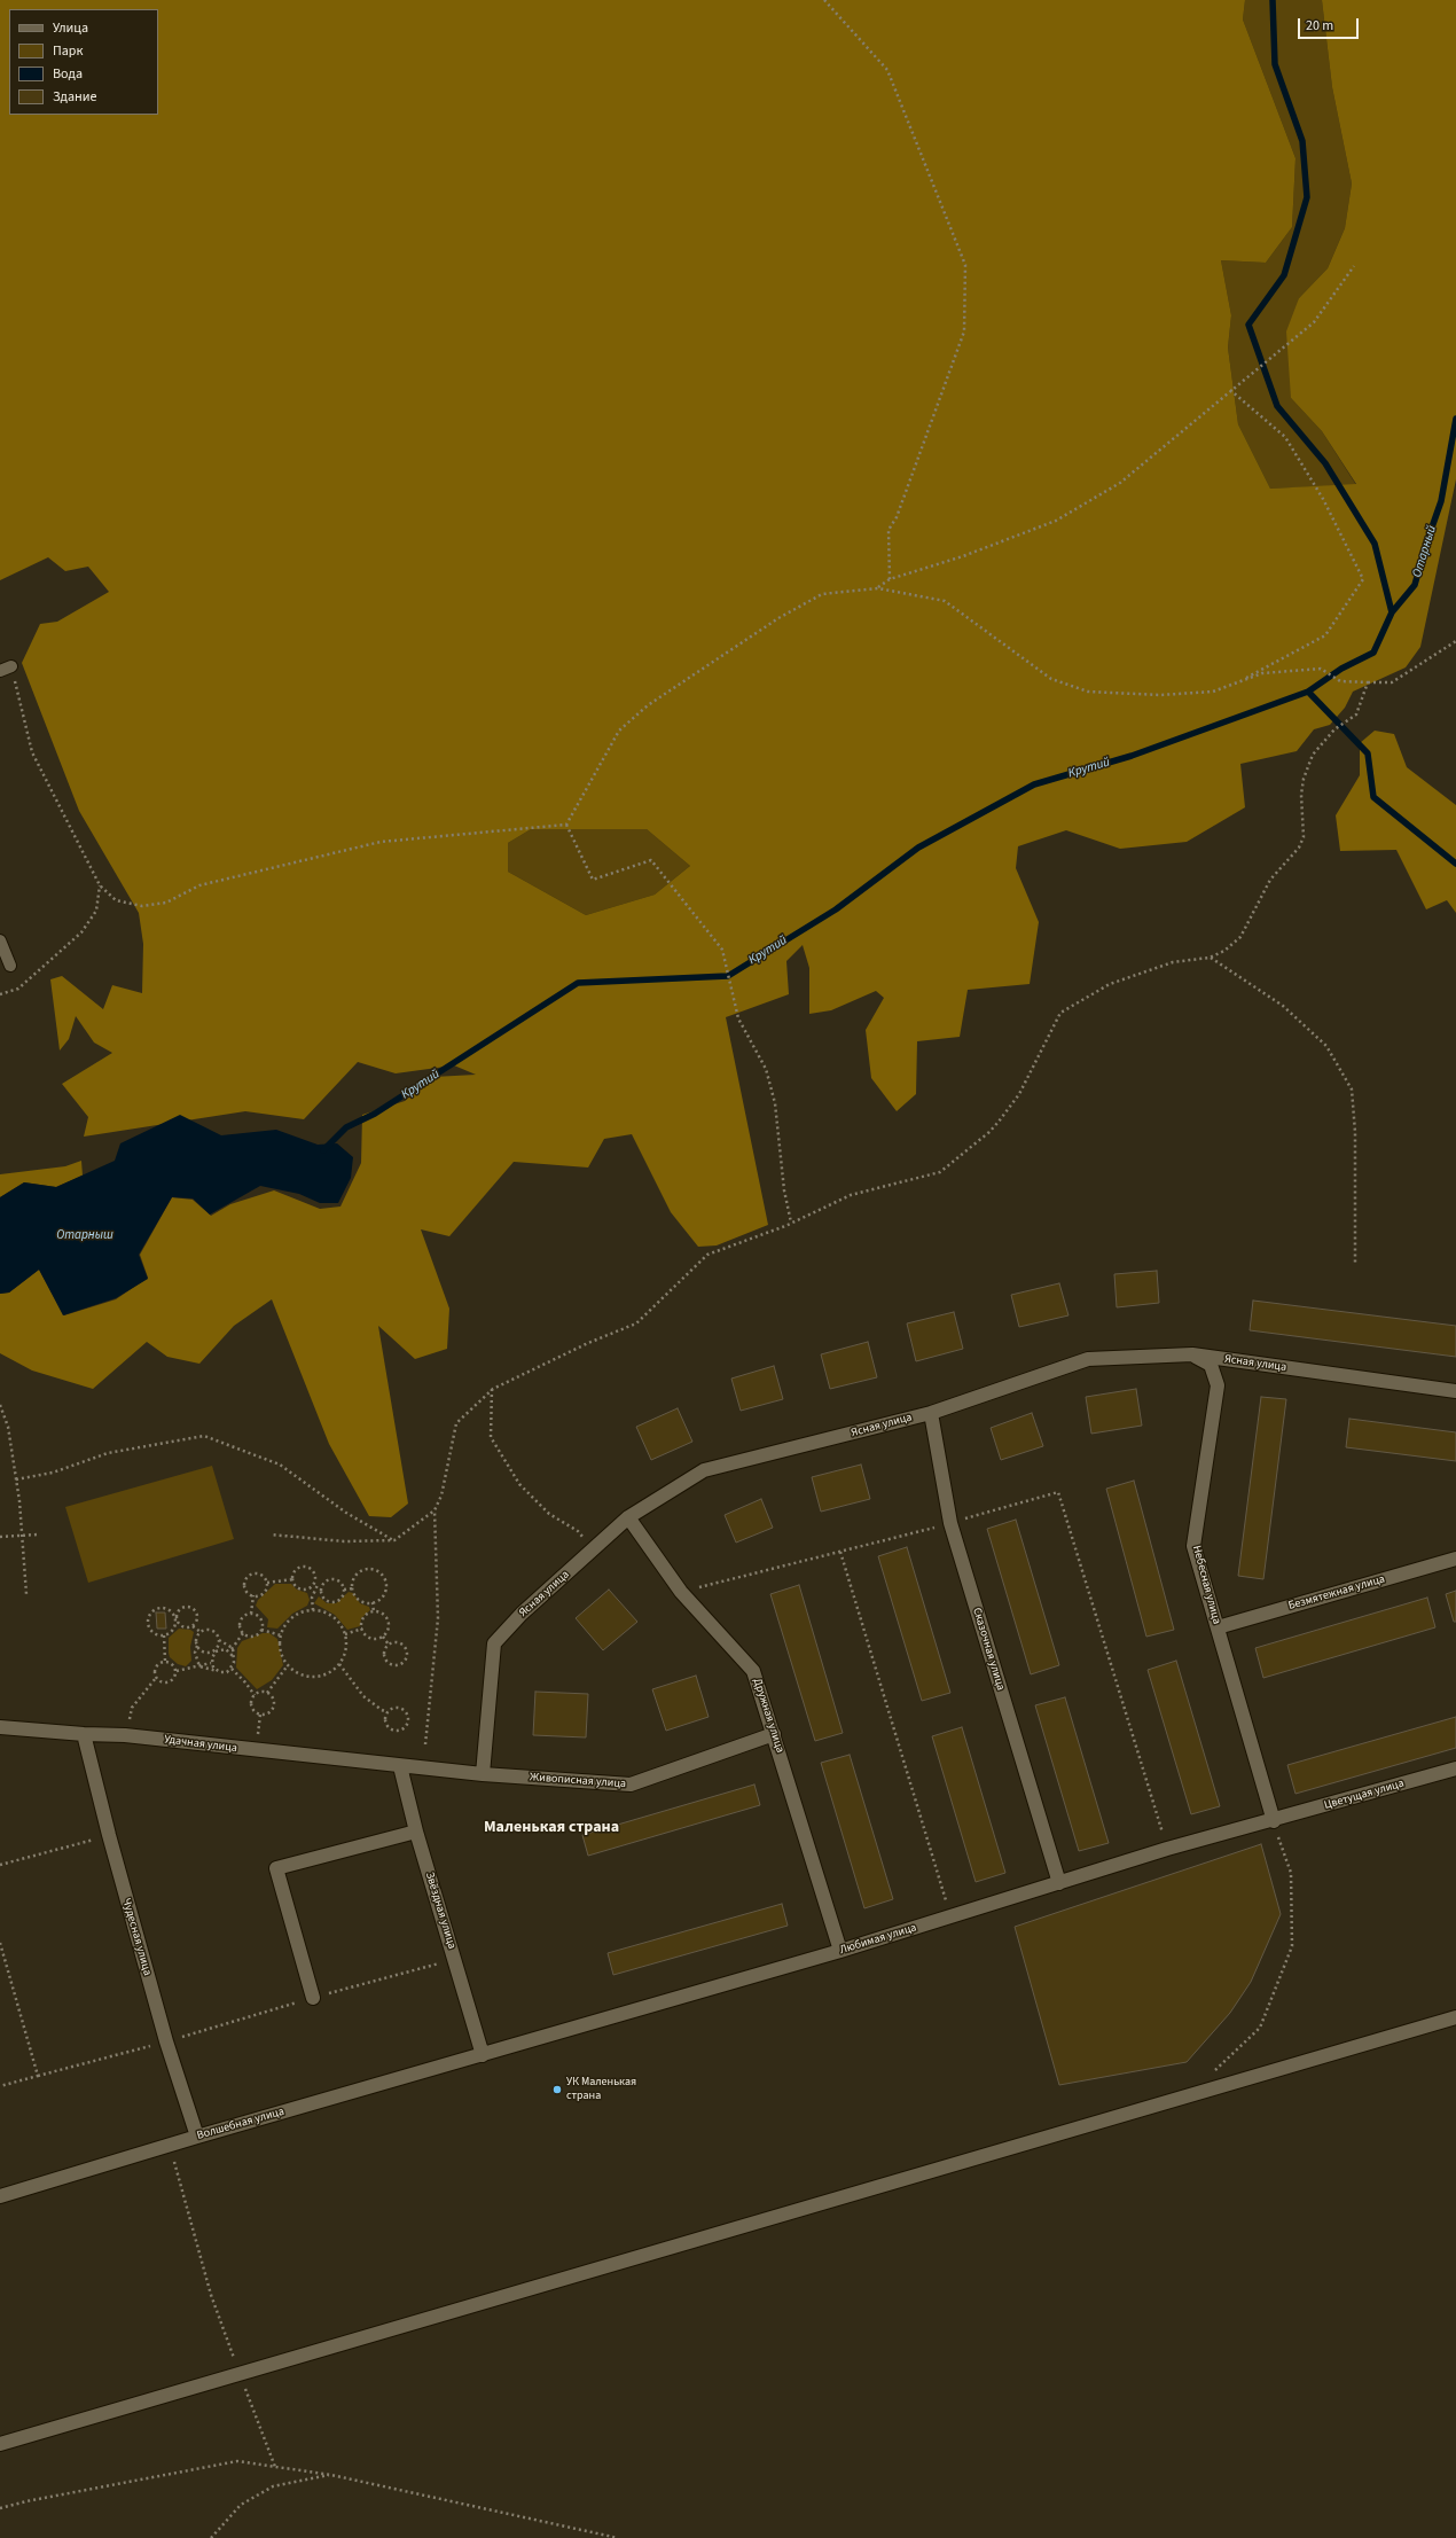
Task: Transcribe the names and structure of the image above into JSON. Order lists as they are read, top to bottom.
{
  "streets": {
    "street": [
      "Ясная улица",
      "Небесная улица",
      "Безмятежная улица",
      "Сказочная улица",
      "Дружная улица",
      "Удачная улица",
      "Живописная улица",
      "Цветущая улица",
      "Звёздная улица",
      "Чудесная улица",
      "Любимая улица",
      "Волшебная улица"
    ]
  },
  "crossings": [
    ["Ясная улица", "Небесная улица"],
    ["Ясная улица", "Сказочная улица"],
    ["Ясная улица", "Дружная улица"],
    ["Ясная улица", "Живописная улица"],
    ["Небесная улица", "Безмятежная улица"],
    ["Небесная улица", "Цветущая улица"],
    ["Небесная улица", "Любимая улица"],
    ["Сказочная улица", "Любимая улица"],
    ["Дружная улица", "Живописная улица"],
    ["Дружная улица", "Любимая улица"],
    ["Удачная улица", "Живописная улица"],
    ["Удачная улица", "Звёздная улица"],
    ["Удачная улица", "Чудесная улица"],
    ["Живописная улица", "Звёздная улица"],
    ["Цветущая улица", "Любимая улица"],
    ["Звёздная улица", "Любимая улица"],
    ["Звёздная улица", "Волшебная улица"],
    ["Чудесная улица", "Волшебная улица"],
    ["Любимая улица", "Волшебная улица"]
  ],
  "districts": ["Маленькая страна"],
  "water": ["Отарный", "Крутий", "Отарныш"],
  "places": ["УК Маленькая страна"],
  "legend": [
    "Улица",
    "Парк",
    "Вода",
    "Здание"
  ],
  "scale_bar": "20 m"
}
